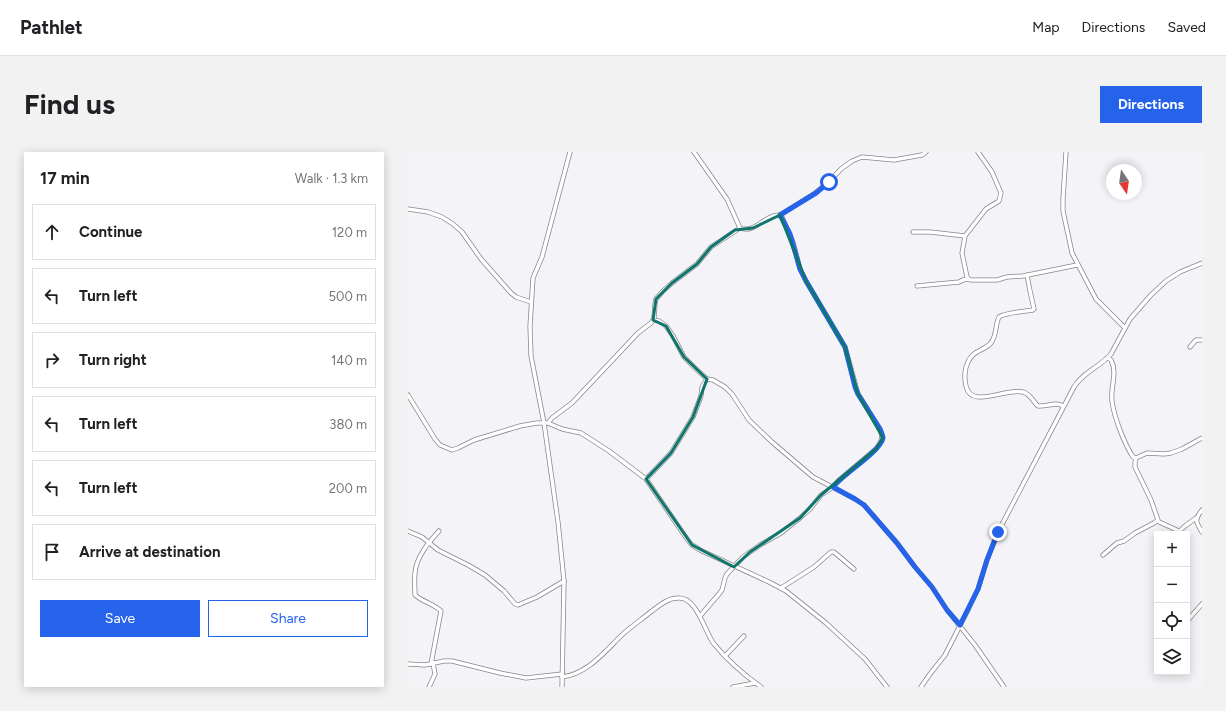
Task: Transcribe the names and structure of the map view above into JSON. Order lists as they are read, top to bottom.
{
  "north": "bottom",
  "page": {
    "header": "Pathlet",
    "nav": ["Map", "Directions", "Saved"],
    "buttons": [
      "Directions",
      ["Save", "Share"]
    ],
    "title": "Find us",
    "heading": ["17 min", "Walk · 1.3 km"],
    "list": [
      ["Continue", "120 m"],
      ["Turn left", "500 m"],
      ["Turn right", "140 m"],
      ["Turn left", "380 m"],
      ["Turn left", "200 m"],
      "Arrive at destination"
    ],
    "map_buttons": ["+", "−"]
  }
}
